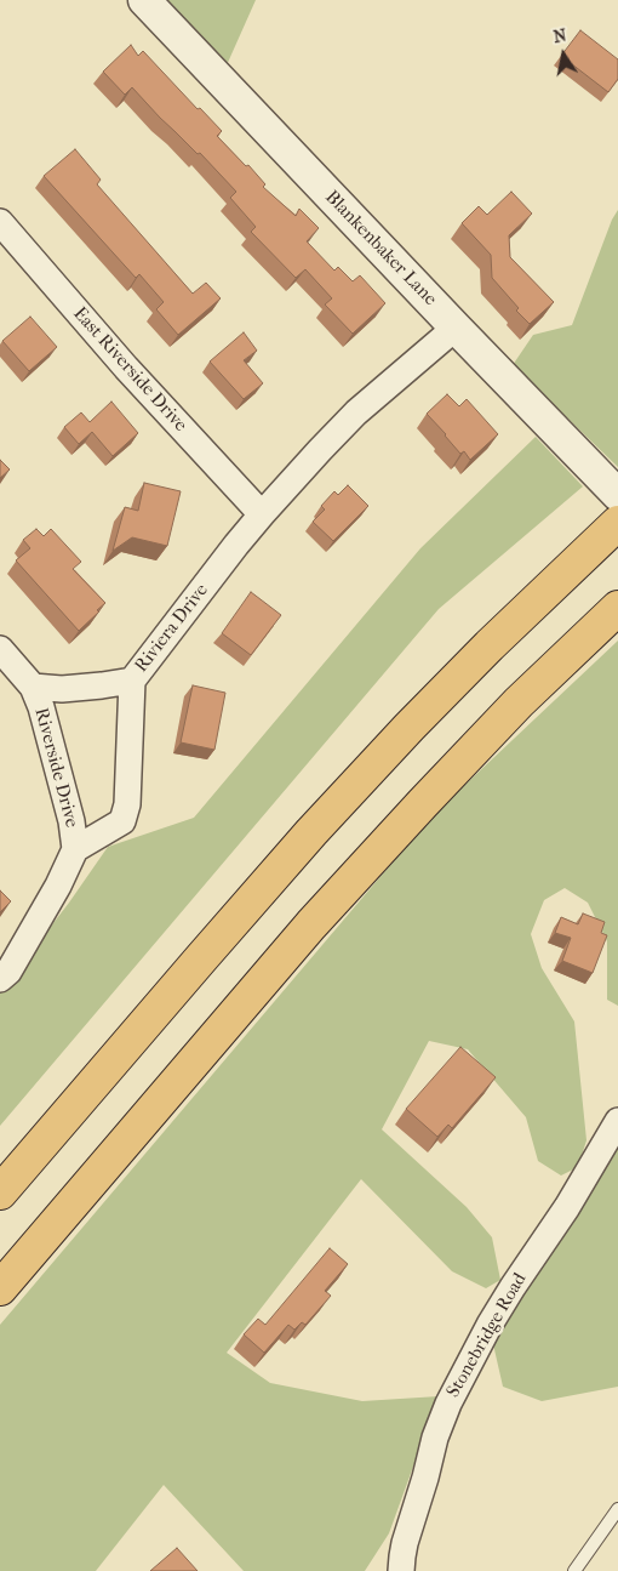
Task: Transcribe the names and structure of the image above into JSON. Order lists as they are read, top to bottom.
{
  "streets": {
    "street": [
      "Blankenbaker Lane",
      "East Riverside Drive",
      "Riviera Drive",
      "Riverside Drive",
      "Stonebridge Road"
    ]
  },
  "crossings": [
    ["Blankenbaker Lane", "Riviera Drive"],
    ["East Riverside Drive", "Riviera Drive"],
    ["Riviera Drive", "Riverside Drive"]
  ],
  "north": "top"
}
